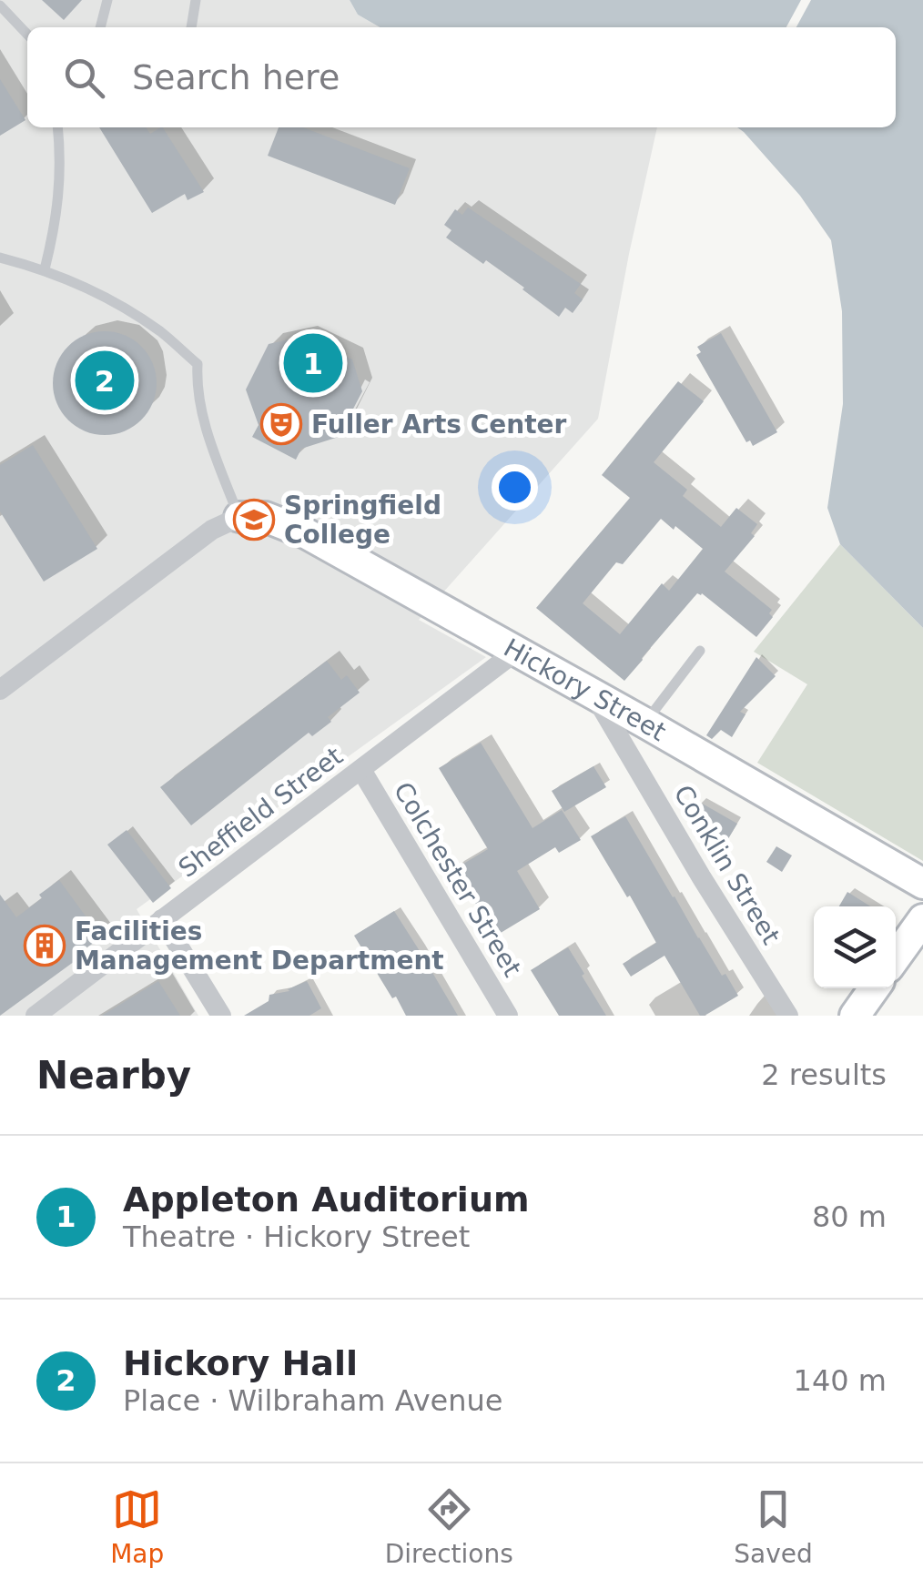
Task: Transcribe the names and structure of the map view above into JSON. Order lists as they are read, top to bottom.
{
  "streets": {
    "street": [
      "Hickory Street",
      "Sheffield Street",
      "Conklin Street",
      "Colchester Street"
    ]
  },
  "crossings": [
    ["Hickory Street", "Sheffield Street"],
    ["Hickory Street", "Conklin Street"],
    ["Sheffield Street", "Colchester Street"]
  ],
  "places": {
    "theatre": ["Fuller Arts Center"],
    "school or university": ["Springfield College"],
    "building": ["Facilities Management Department"]
  },
  "page": {
    "search": "Search here",
    "pins": ["1", "2"],
    "heading": ["Nearby", "2 results"],
    "list": [
      {
        "mark": "1",
        "name": "Appleton Auditorium",
        "note": "Theatre · Hickory Street",
        "value": "80 m"
      },
      {
        "mark": "2",
        "name": "Hickory Hall",
        "note": "Place · Wilbraham Avenue",
        "value": "140 m"
      }
    ],
    "nav": ["Map", "Directions", "Saved"]
  }
}
